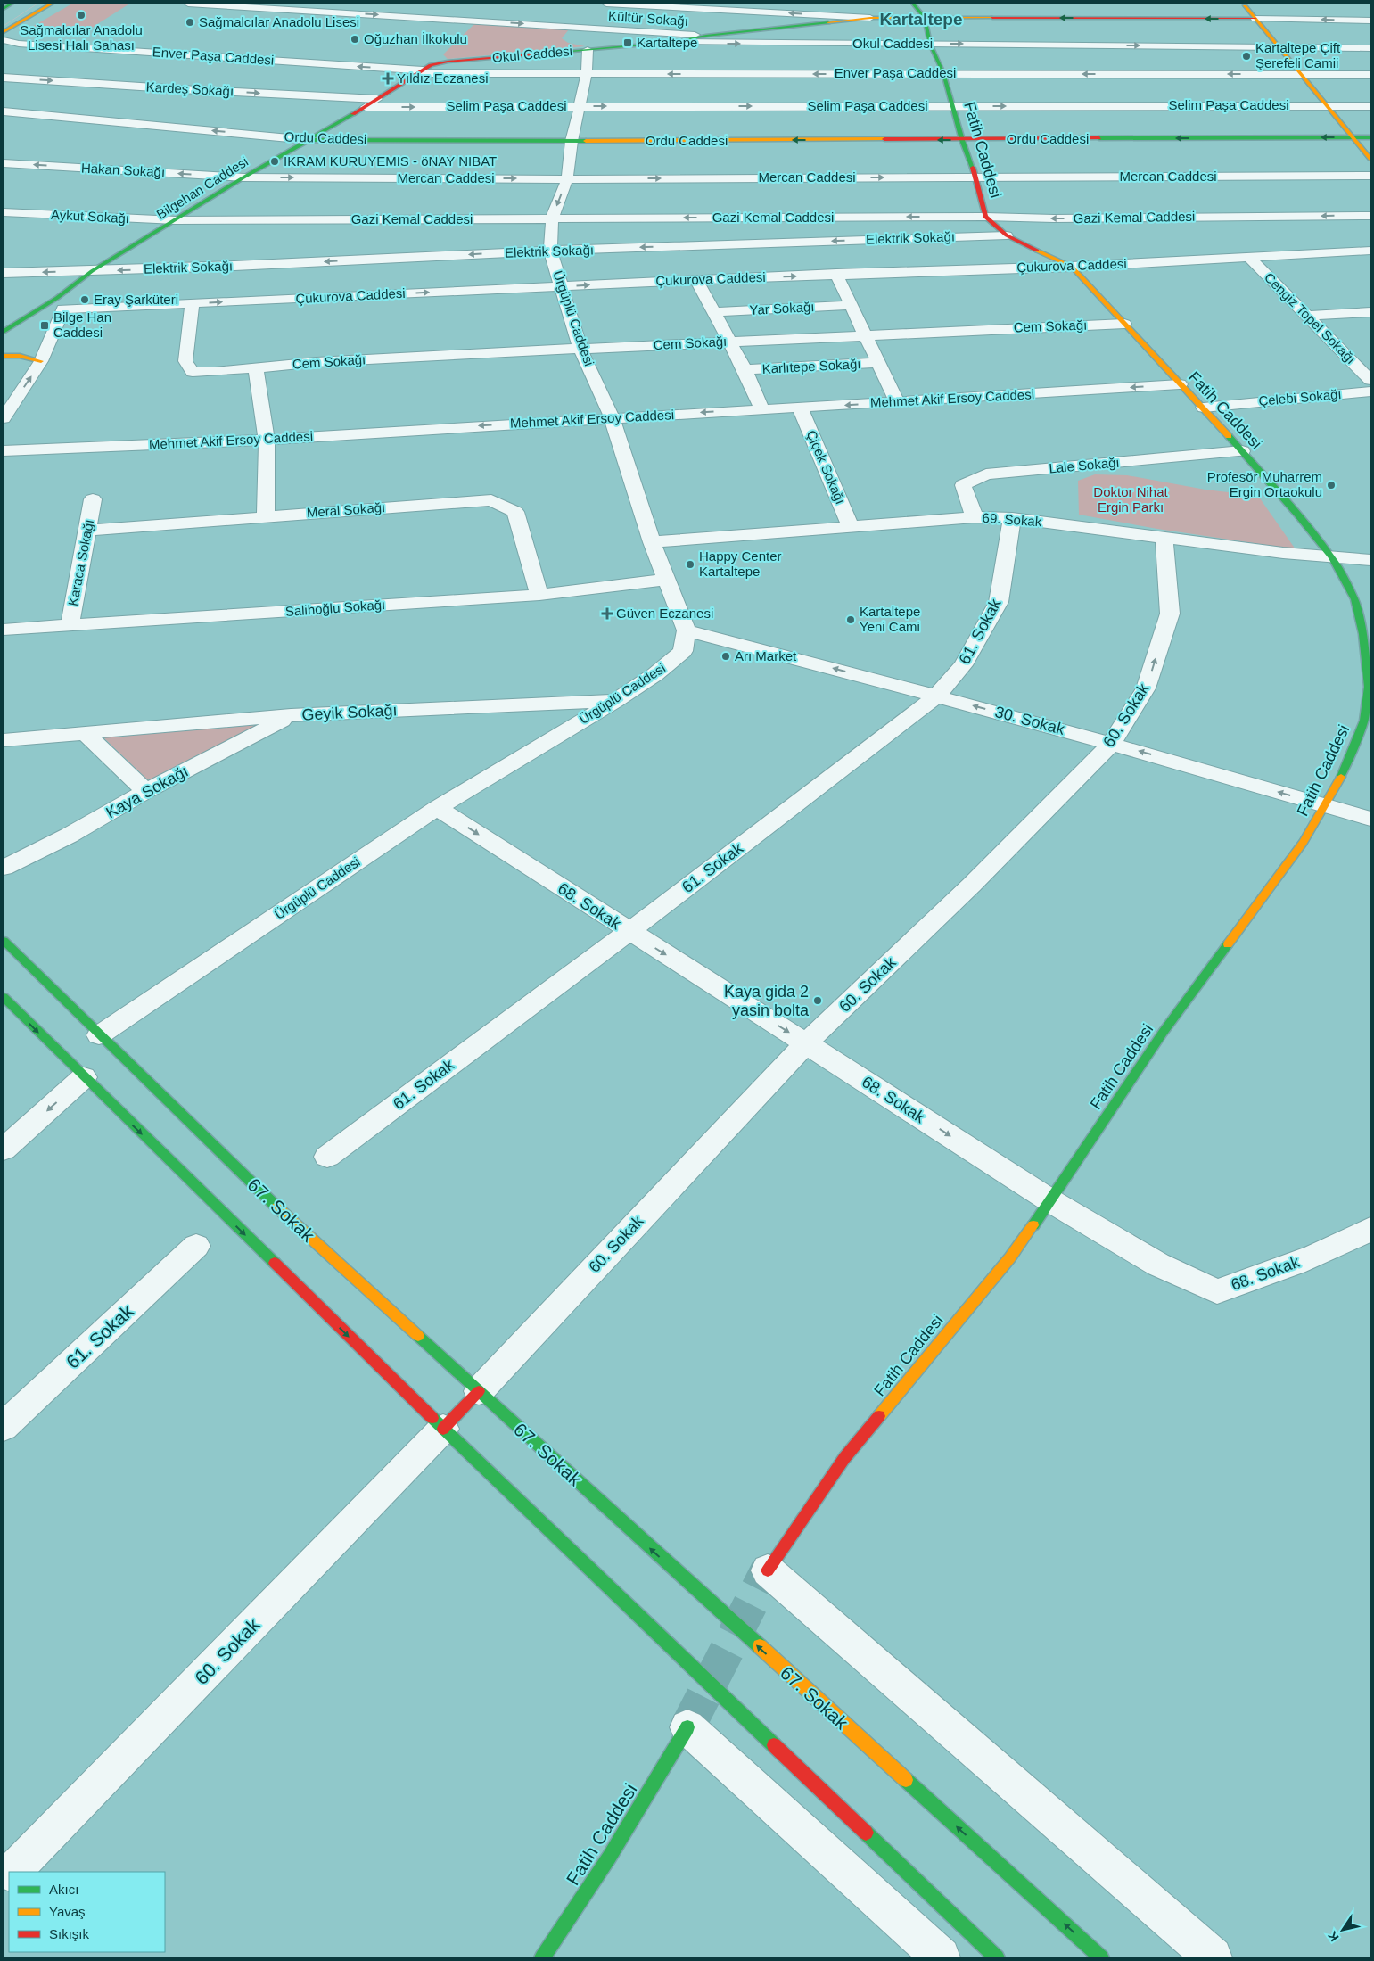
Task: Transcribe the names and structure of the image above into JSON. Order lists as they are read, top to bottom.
{
  "streets": {
    "street": [
      "Kültür Sokağı",
      "Okul Caddesi",
      "Enver Paşa Caddesi",
      "Kardeş Sokağı",
      "Selim Paşa Caddesi",
      "Ordu Caddesi",
      "Fatih Caddesi",
      "Hakan Sokağı",
      "Mercan Caddesi",
      "Bilgehan Caddesi",
      "Aykut Sokağı",
      "Gazi Kemal Caddesi",
      "Elektrik Sokağı",
      "Çukurova Caddesi",
      "Yar Sokağı",
      "Ürgüplü Caddesi",
      "Cengiz Topel Sokağı",
      "Cem Sokağı",
      "Karlıtepe Sokağı",
      "Çelebi Sokağı",
      "Mehmet Akif Ersoy Caddesi",
      "Lale Sokağı",
      "Çiçek Sokağı",
      "Meral Sokağı",
      "69. Sokak",
      "Karaca Sokağı",
      "Salihoğlu Sokağı",
      "61. Sokak",
      "Geyik Sokağı",
      "60. Sokak",
      "30. Sokak",
      "Kaya Sokağı",
      "68. Sokak",
      "67. Sokak"
    ]
  },
  "crossings": [
    ["Kültür Sokağı", "Okul Caddesi"],
    ["Kültür Sokağı", "Fatih Caddesi"],
    ["Okul Caddesi", "Enver Paşa Caddesi"],
    ["Okul Caddesi", "Fatih Caddesi"],
    ["Okul Caddesi", "Bilgehan Caddesi"],
    ["Okul Caddesi", "Ürgüplü Caddesi"],
    ["Enver Paşa Caddesi", "Fatih Caddesi"],
    ["Enver Paşa Caddesi", "Bilgehan Caddesi"],
    ["Enver Paşa Caddesi", "Ürgüplü Caddesi"],
    ["Kardeş Sokağı", "Bilgehan Caddesi"],
    ["Selim Paşa Caddesi", "Fatih Caddesi"],
    ["Selim Paşa Caddesi", "Bilgehan Caddesi"],
    ["Selim Paşa Caddesi", "Ürgüplü Caddesi"],
    ["Ordu Caddesi", "Fatih Caddesi"],
    ["Ordu Caddesi", "Bilgehan Caddesi"],
    ["Ordu Caddesi", "Ürgüplü Caddesi"],
    ["Fatih Caddesi", "Mercan Caddesi"],
    ["Fatih Caddesi", "Gazi Kemal Caddesi"],
    ["Fatih Caddesi", "Elektrik Sokağı"],
    ["Fatih Caddesi", "Çukurova Caddesi"],
    ["Fatih Caddesi", "Cem Sokağı"],
    ["Fatih Caddesi", "Çelebi Sokağı"],
    ["Fatih Caddesi", "Mehmet Akif Ersoy Caddesi"],
    ["Fatih Caddesi", "Lale Sokağı"],
    ["Fatih Caddesi", "69. Sokak"],
    ["Fatih Caddesi", "30. Sokak"],
    ["Fatih Caddesi", "68. Sokak"],
    ["Hakan Sokağı", "Mercan Caddesi"],
    ["Hakan Sokağı", "Bilgehan Caddesi"],
    ["Mercan Caddesi", "Bilgehan Caddesi"],
    ["Mercan Caddesi", "Ürgüplü Caddesi"],
    ["Bilgehan Caddesi", "Aykut Sokağı"],
    ["Bilgehan Caddesi", "Gazi Kemal Caddesi"],
    ["Bilgehan Caddesi", "Elektrik Sokağı"],
    ["Bilgehan Caddesi", "Çukurova Caddesi"],
    ["Aykut Sokağı", "Gazi Kemal Caddesi"],
    ["Gazi Kemal Caddesi", "Ürgüplü Caddesi"],
    ["Elektrik Sokağı", "Ürgüplü Caddesi"],
    ["Çukurova Caddesi", "Ürgüplü Caddesi"],
    ["Çukurova Caddesi", "Cengiz Topel Sokağı"],
    ["Çukurova Caddesi", "Cem Sokağı"],
    ["Ürgüplü Caddesi", "Cem Sokağı"],
    ["Ürgüplü Caddesi", "Mehmet Akif Ersoy Caddesi"],
    ["Ürgüplü Caddesi", "69. Sokak"],
    ["Ürgüplü Caddesi", "Salihoğlu Sokağı"],
    ["Ürgüplü Caddesi", "Geyik Sokağı"],
    ["Ürgüplü Caddesi", "30. Sokak"],
    ["Ürgüplü Caddesi", "68. Sokak"],
    ["Ürgüplü Caddesi", "67. Sokak"],
    ["Mehmet Akif Ersoy Caddesi", "Çiçek Sokağı"],
    ["Lale Sokağı", "69. Sokak"],
    ["Çiçek Sokağı", "69. Sokak"],
    ["Meral Sokağı", "Karaca Sokağı"],
    ["Meral Sokağı", "Salihoğlu Sokağı"],
    ["69. Sokak", "61. Sokak"],
    ["69. Sokak", "60. Sokak"],
    ["Karaca Sokağı", "Salihoğlu Sokağı"],
    ["61. Sokak", "30. Sokak"],
    ["61. Sokak", "68. Sokak"],
    ["Geyik Sokağı", "Kaya Sokağı"],
    ["60. Sokak", "30. Sokak"],
    ["60. Sokak", "68. Sokak"],
    ["60. Sokak", "67. Sokak"]
  ],
  "one_way": [
    "Enver Paşa Caddesi",
    "Kardeş Sokağı",
    "Ordu Caddesi",
    "Hakan Sokağı",
    "Elektrik Sokağı",
    "Çukurova Caddesi",
    "Mehmet Akif Ersoy Caddesi",
    "30. Sokak",
    "68. Sokak"
  ],
  "districts": ["Kartaltepe"],
  "parks": ["Doktor Nihat Ergin Parkı"],
  "places": {
    "other": [
      "Sağmalcılar Anadolu Lisesi Halı Sahası",
      "Sağmalcılar Anadolu Lisesi",
      "Oğuzhan İlkokulu",
      "Kartaltepe Çift Şerefeli Camii",
      "IKRAM KURUYEMIS - öNAY NIBAT",
      "Eray Şarküteri",
      "Profesör Muharrem Ergin Ortaokulu",
      "Happy Center Kartaltepe",
      "Kartaltepe Yeni Cami",
      "Arı Market",
      "Kaya gida 2 yasin bolta"
    ],
    "transit": ["Kartaltepe", "Bilge Han Caddesi"],
    "health": ["Yıldız Eczanesi", "Güven Eczanesi"]
  },
  "legend": ["Akıcı", "Yavaş", "Sıkışık"],
  "north": "bottom left"
}
